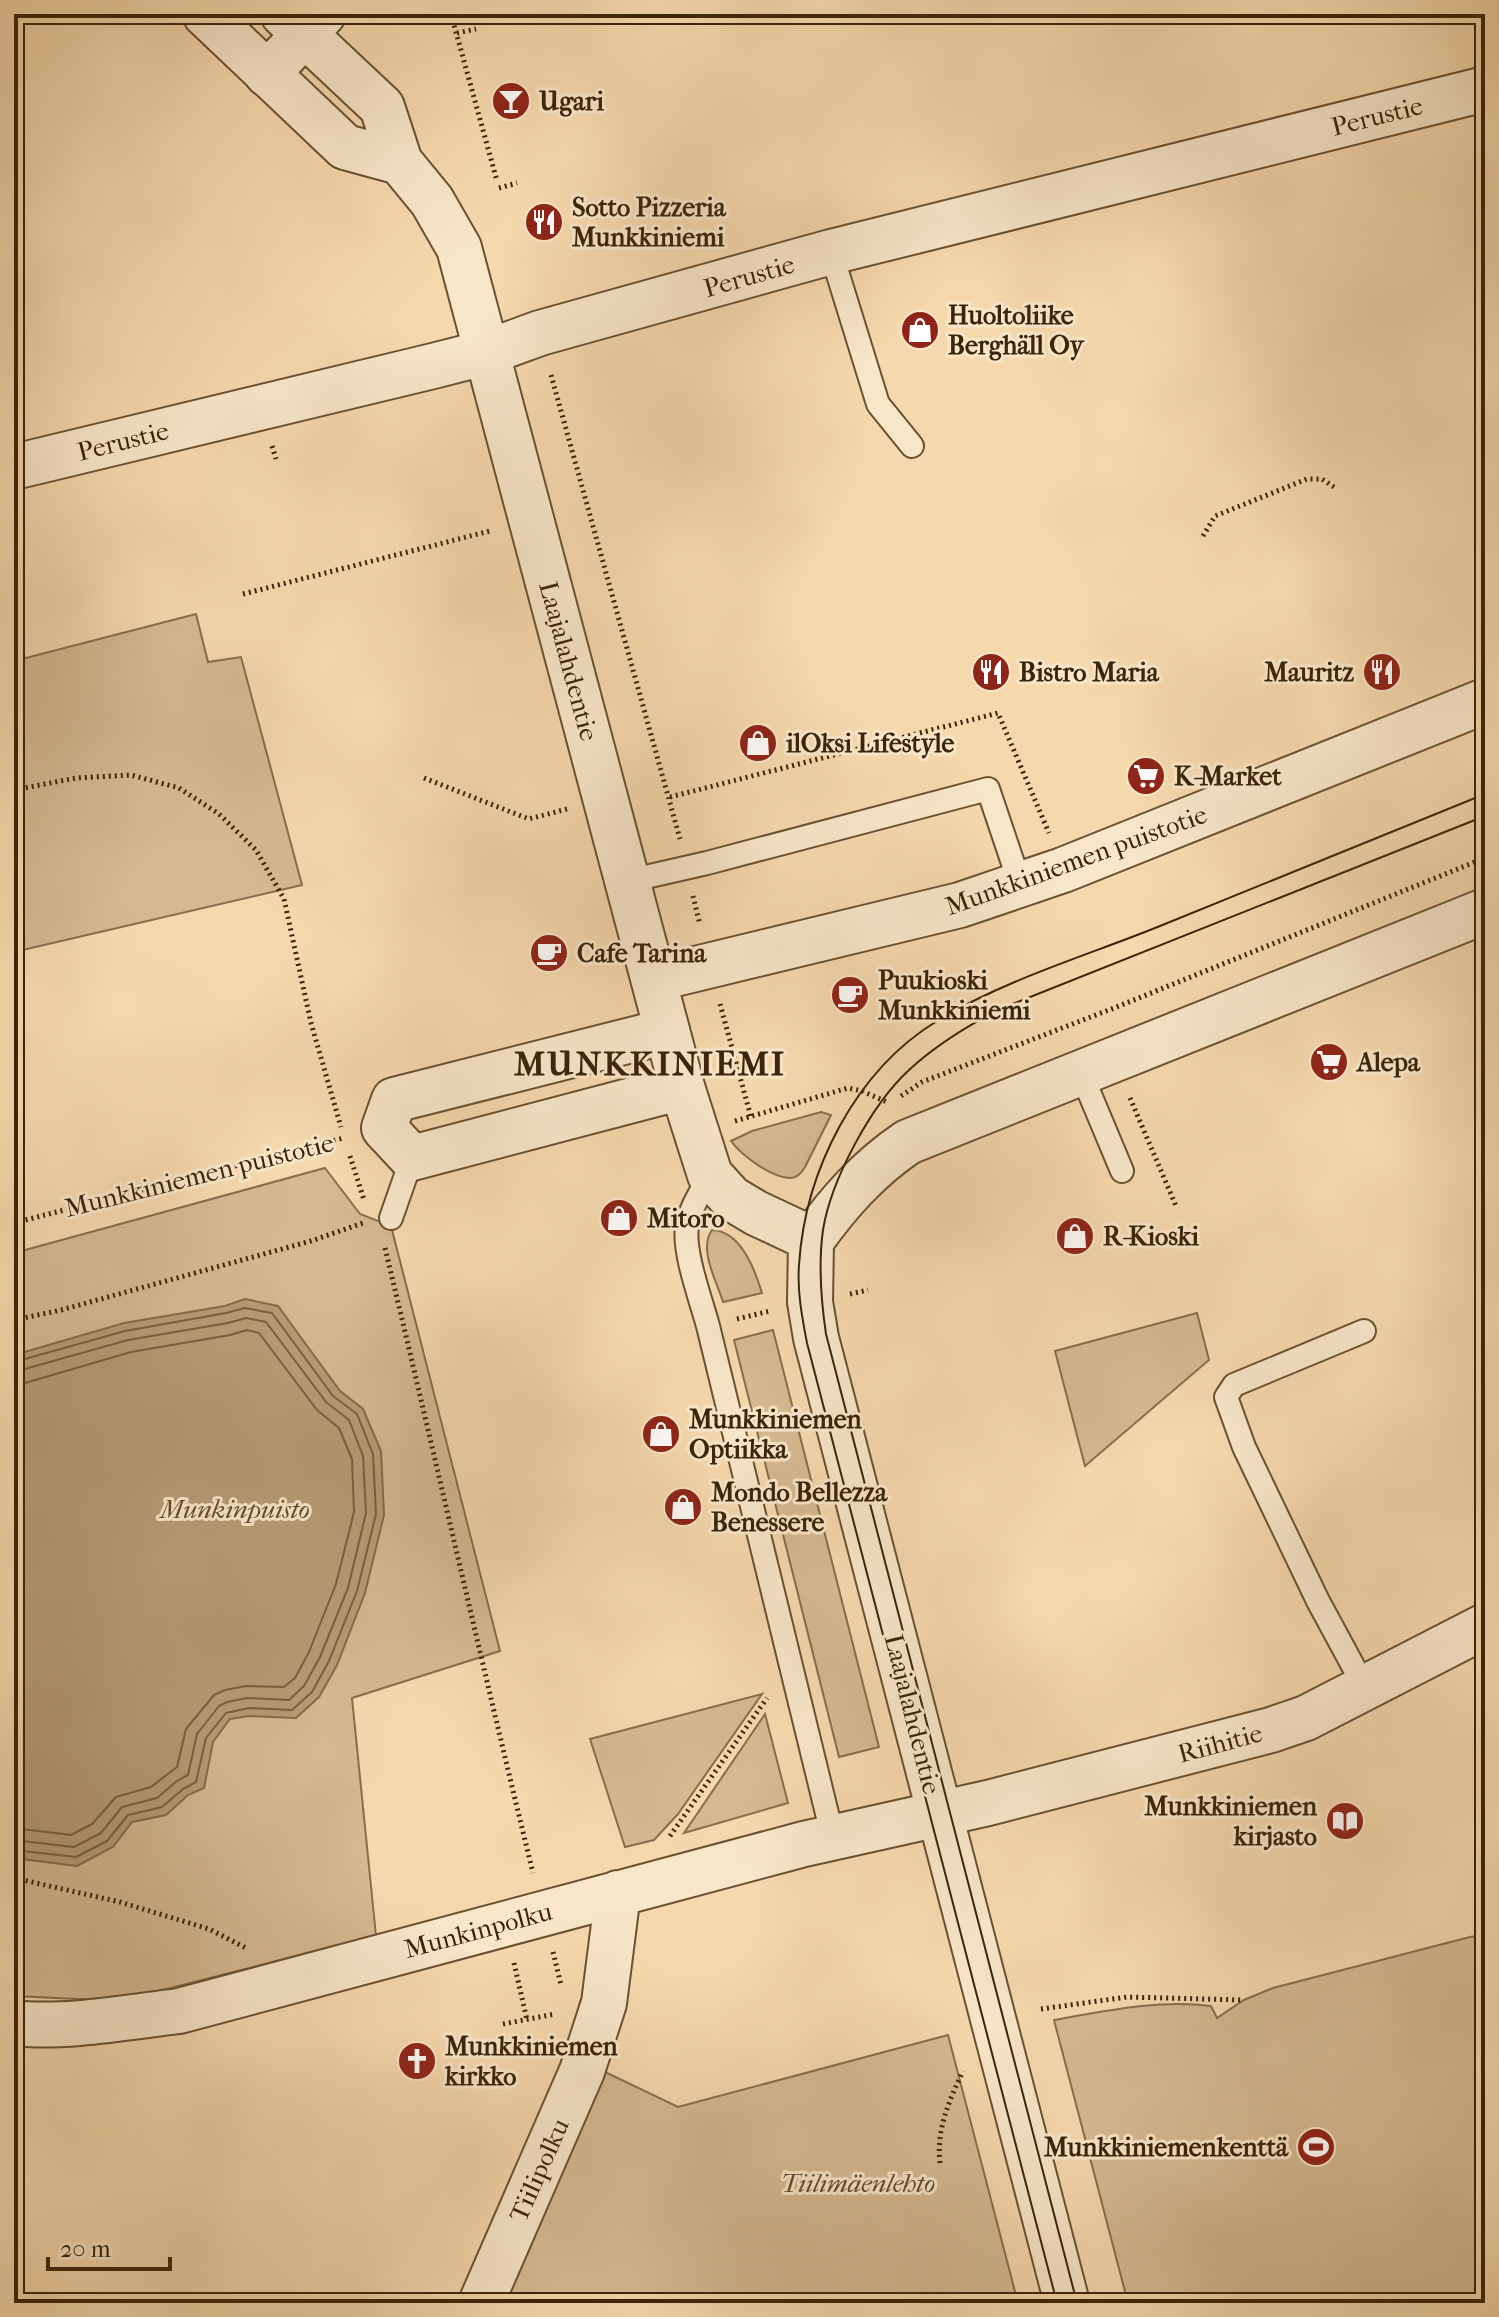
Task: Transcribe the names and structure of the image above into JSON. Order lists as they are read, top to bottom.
{
  "streets": {
    "street": [
      "Perustie",
      "Laajalahdentie",
      "Munkkiniemen puistotie",
      "Riihitie",
      "Munkinpolku",
      "Tiilipolku"
    ]
  },
  "crossings": [
    ["Perustie", "Laajalahdentie"],
    ["Laajalahdentie", "Munkkiniemen puistotie"],
    ["Laajalahdentie", "Riihitie"],
    ["Laajalahdentie", "Munkinpolku"],
    ["Riihitie", "Munkinpolku"],
    ["Munkinpolku", "Tiilipolku"]
  ],
  "districts": ["MUNKKINIEMI"],
  "parks": ["Munkinpuisto", "Tiilimäenlehto"],
  "places": {
    "bar": ["Ugari"],
    "restaurant": ["Sotto Pizzeria Munkkiniemi", "Bistro Maria", "Mauritz"],
    "shop": [
      "Huoltoliike Berghäll Oy",
      "ilOksi Lifestyle",
      "Mitoro",
      "R-Kioski",
      "Munkkiniemen Optiikka",
      "Mondo Bellezza Benessere"
    ],
    "supermarket": ["K-Market", "Alepa"],
    "cafe": ["Cafe Tarina", "Puukioski Munkkiniemi"],
    "library": ["Munkkiniemen kirjasto"],
    "church": ["Munkkiniemen kirkko"],
    "sports": ["Munkkiniemenkenttä"]
  },
  "scale_bar": "20 m"
}
